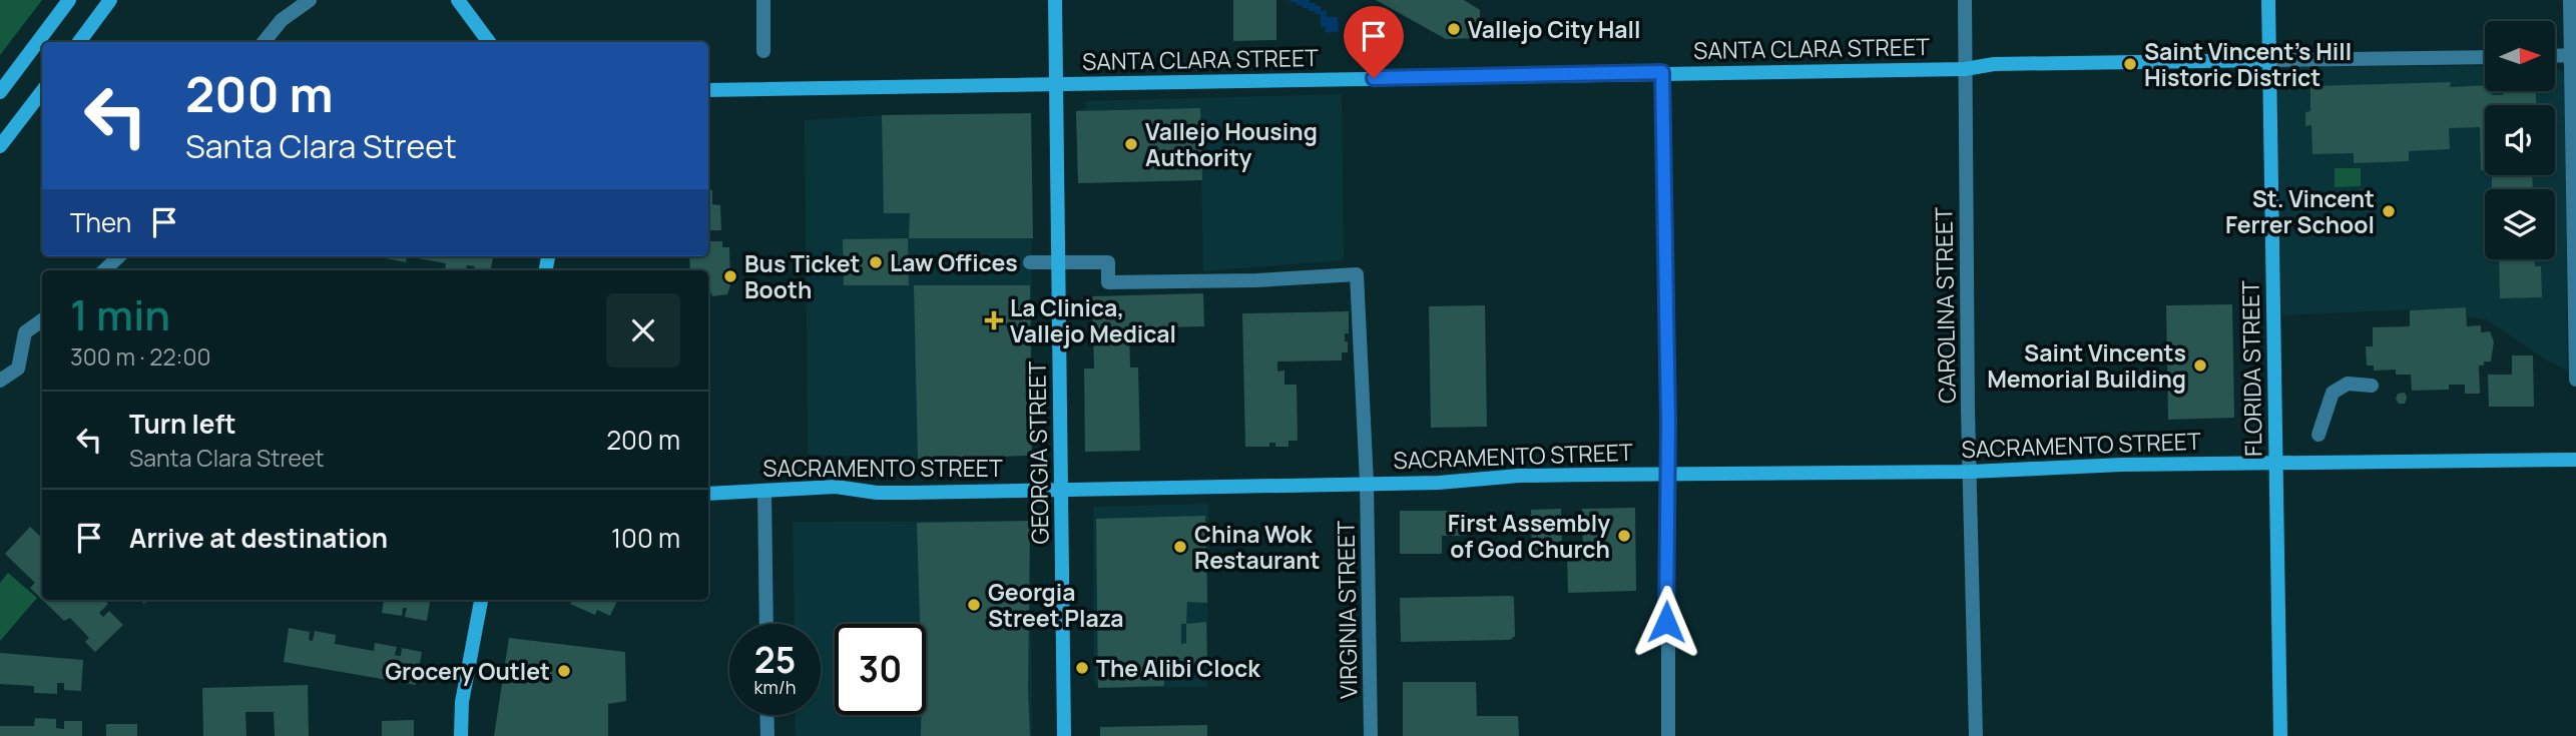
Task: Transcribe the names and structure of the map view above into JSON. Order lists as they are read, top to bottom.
{
  "streets": {
    "street": [
      "SANTA CLARA STREET",
      "CAROLINA STREET",
      "FLORIDA STREET",
      "SACRAMENTO STREET",
      "GEORGIA STREET",
      "VIRGINIA STREET"
    ]
  },
  "crossings": [
    ["SANTA CLARA STREET", "CAROLINA STREET"],
    ["SANTA CLARA STREET", "FLORIDA STREET"],
    ["SANTA CLARA STREET", "GEORGIA STREET"],
    ["CAROLINA STREET", "SACRAMENTO STREET"],
    ["FLORIDA STREET", "SACRAMENTO STREET"],
    ["SACRAMENTO STREET", "GEORGIA STREET"],
    ["SACRAMENTO STREET", "VIRGINIA STREET"],
    ["GEORGIA STREET", "VIRGINIA STREET"]
  ],
  "places": {
    "other": [
      "Vallejo City Hall",
      "Saint Vincent's Hill Historic District",
      "Vallejo Housing Authority",
      "St. Vincent Ferrer School",
      "Law Offices",
      "Bus Ticket Booth",
      "Saint Vincents Memorial Building",
      "First Assembly of God Church",
      "China Wok Restaurant",
      "Georgia Street Plaza",
      "The Alibi Clock",
      "Grocery Outlet"
    ],
    "health": ["La Clinica, Vallejo Medical"]
  },
  "north": "right",
  "page": {
    "turn": ["200 m", "Santa Clara Street"],
    "then": "Then",
    "heading": ["1 min", "300 m · 22:00"],
    "list": [
      {
        "name": "Turn left",
        "note": "Santa Clara Street",
        "value": "200 m"
      },
      {
        "name": "Arrive at destination",
        "value": "100 m"
      }
    ],
    "speed": "25 km/h",
    "limit": "30"
  }
}
